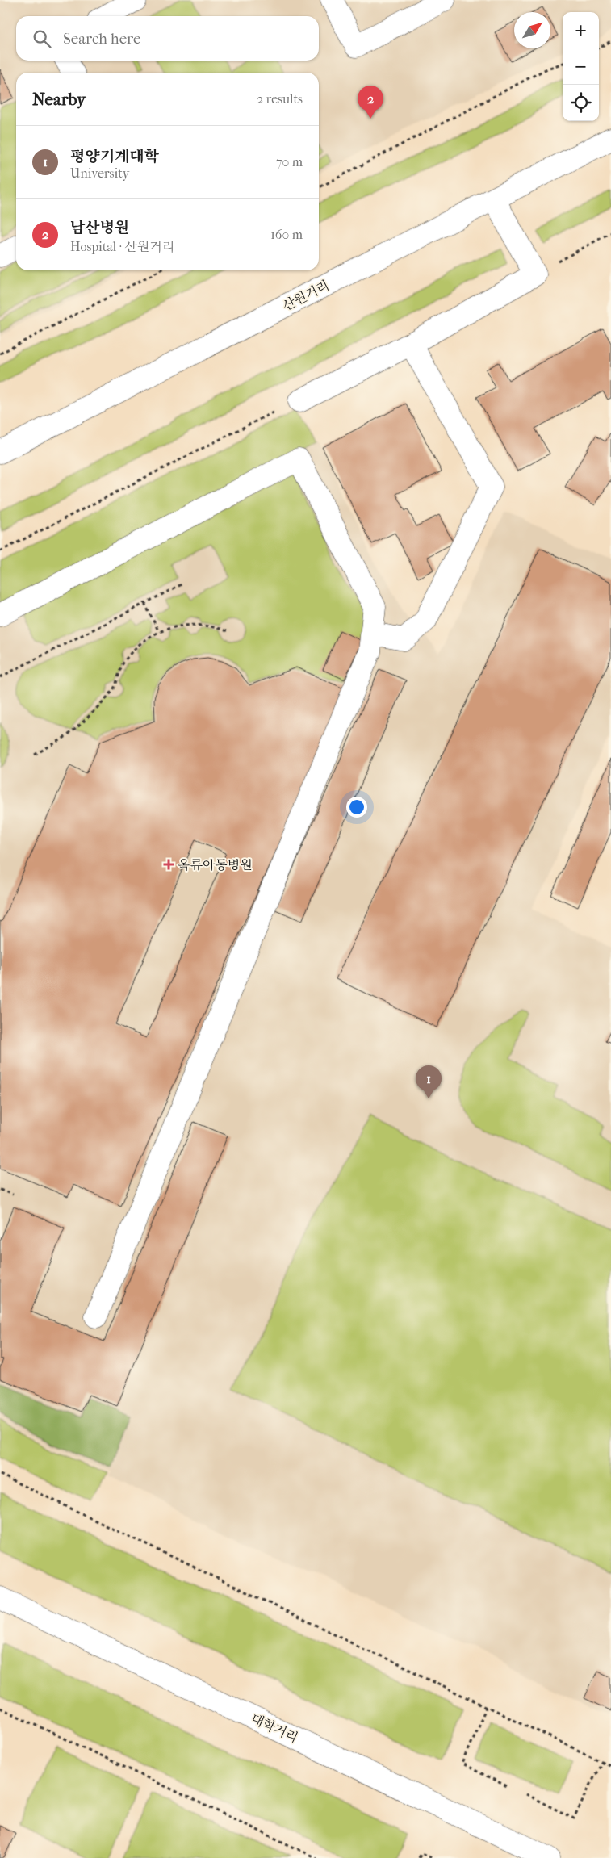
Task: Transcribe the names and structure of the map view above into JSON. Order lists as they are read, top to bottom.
{
  "streets": {
    "main road": ["산원거리", "대학거리"]
  },
  "places": {
    "health": ["옥류아동병원"]
  },
  "north": "top right",
  "page": {
    "map_buttons": ["+", "−"],
    "search": "Search here",
    "heading": ["Nearby", "2 results"],
    "pins": ["2", "1"],
    "list": [
      {
        "mark": "1",
        "name": "평양기계대학",
        "note": "University",
        "value": "70 m"
      },
      {
        "mark": "2",
        "name": "남산병원",
        "note": "Hospital · 산원거리",
        "value": "160 m"
      }
    ]
  }
}
